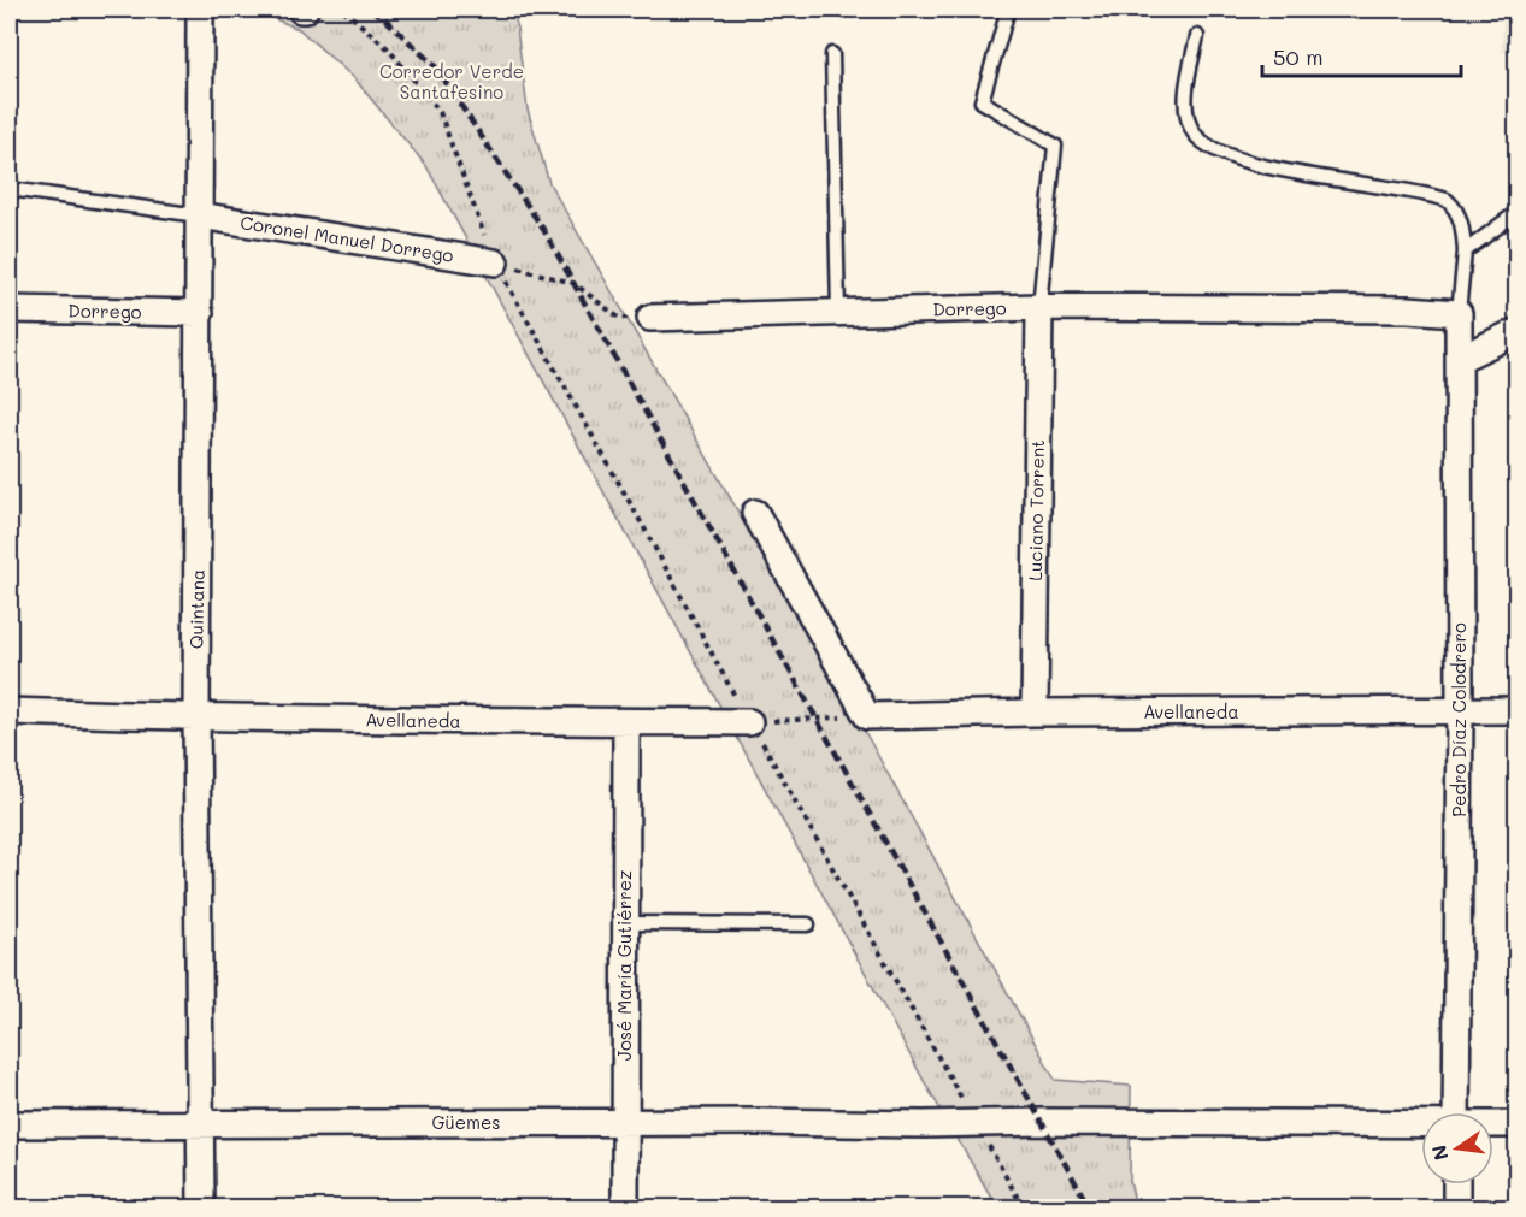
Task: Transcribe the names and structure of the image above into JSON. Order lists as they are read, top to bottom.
{
  "streets": {
    "street": [
      "Coronel Manuel Dorrego",
      "Dorrego",
      "Luciano Torrent",
      "Quintana",
      "Avellaneda",
      "Pedro Díaz Colodrero",
      "José María Gutiérrez",
      "Güemes"
    ]
  },
  "crossings": [
    ["Coronel Manuel Dorrego", "Quintana"],
    ["Dorrego", "Luciano Torrent"],
    ["Dorrego", "Quintana"],
    ["Dorrego", "Pedro Díaz Colodrero"],
    ["Luciano Torrent", "Avellaneda"],
    ["Quintana", "Avellaneda"],
    ["Quintana", "Güemes"],
    ["Avellaneda", "Pedro Díaz Colodrero"],
    ["Avellaneda", "José María Gutiérrez"],
    ["José María Gutiérrez", "Güemes"]
  ],
  "parks": ["Corredor Verde Santafesino"],
  "scale_bar": "50 m",
  "north": "left"
}
